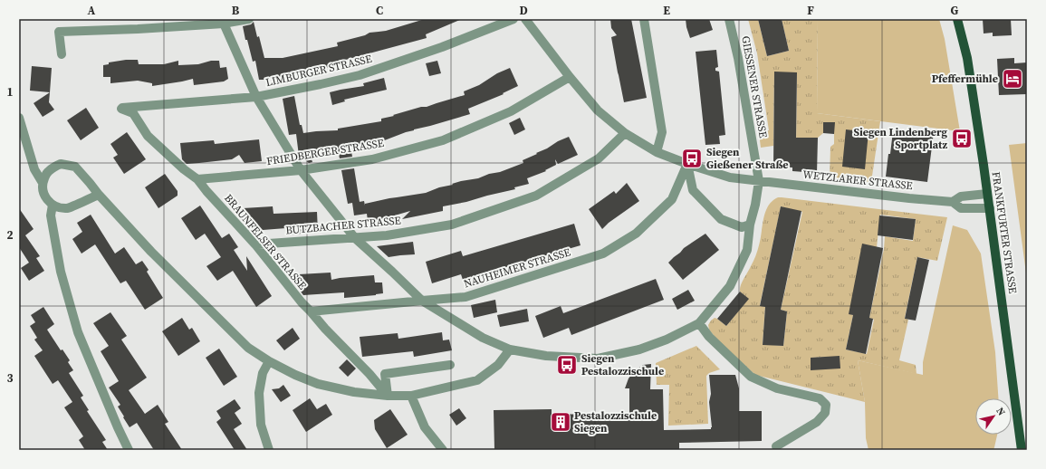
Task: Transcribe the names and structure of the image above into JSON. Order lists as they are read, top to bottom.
{
  "streets": {
    "main road": ["FRANKFURTER STRASSE"],
    "street": [
      "LIMBURGER STRASSE",
      "GIESSENER STRASSE",
      "FRIEDBERGER STRASSE",
      "WETZLARER STRASSE",
      "BUTZBACHER STRASSE",
      "BRAUNFELSER STRASSE",
      "NAUHEIMER STRASSE"
    ]
  },
  "crossings": [
    ["LIMBURGER STRASSE", "BRAUNFELSER STRASSE"],
    ["GIESSENER STRASSE", "WETZLARER STRASSE"],
    ["FRIEDBERGER STRASSE", "WETZLARER STRASSE"],
    ["FRIEDBERGER STRASSE", "BRAUNFELSER STRASSE"],
    ["WETZLARER STRASSE", "BUTZBACHER STRASSE"],
    ["WETZLARER STRASSE", "FRANKFURTER STRASSE"],
    ["WETZLARER STRASSE", "NAUHEIMER STRASSE"],
    ["BUTZBACHER STRASSE", "BRAUNFELSER STRASSE"],
    ["BRAUNFELSER STRASSE", "NAUHEIMER STRASSE"]
  ],
  "places": {
    "hotel": ["Pfeffermühle"],
    "bus stop": ["Siegen Lindenberg Sportplatz", "Siegen Gießener Straße", "Siegen Pestalozzischule"],
    "building": ["Pestalozzischule Siegen"]
  },
  "north": "top right",
  "grid": {
    "columns": [
      "A",
      "B",
      "C",
      "D",
      "E",
      "F",
      "G"
    ],
    "rows": ["1", "2", "3"]
  }
}
